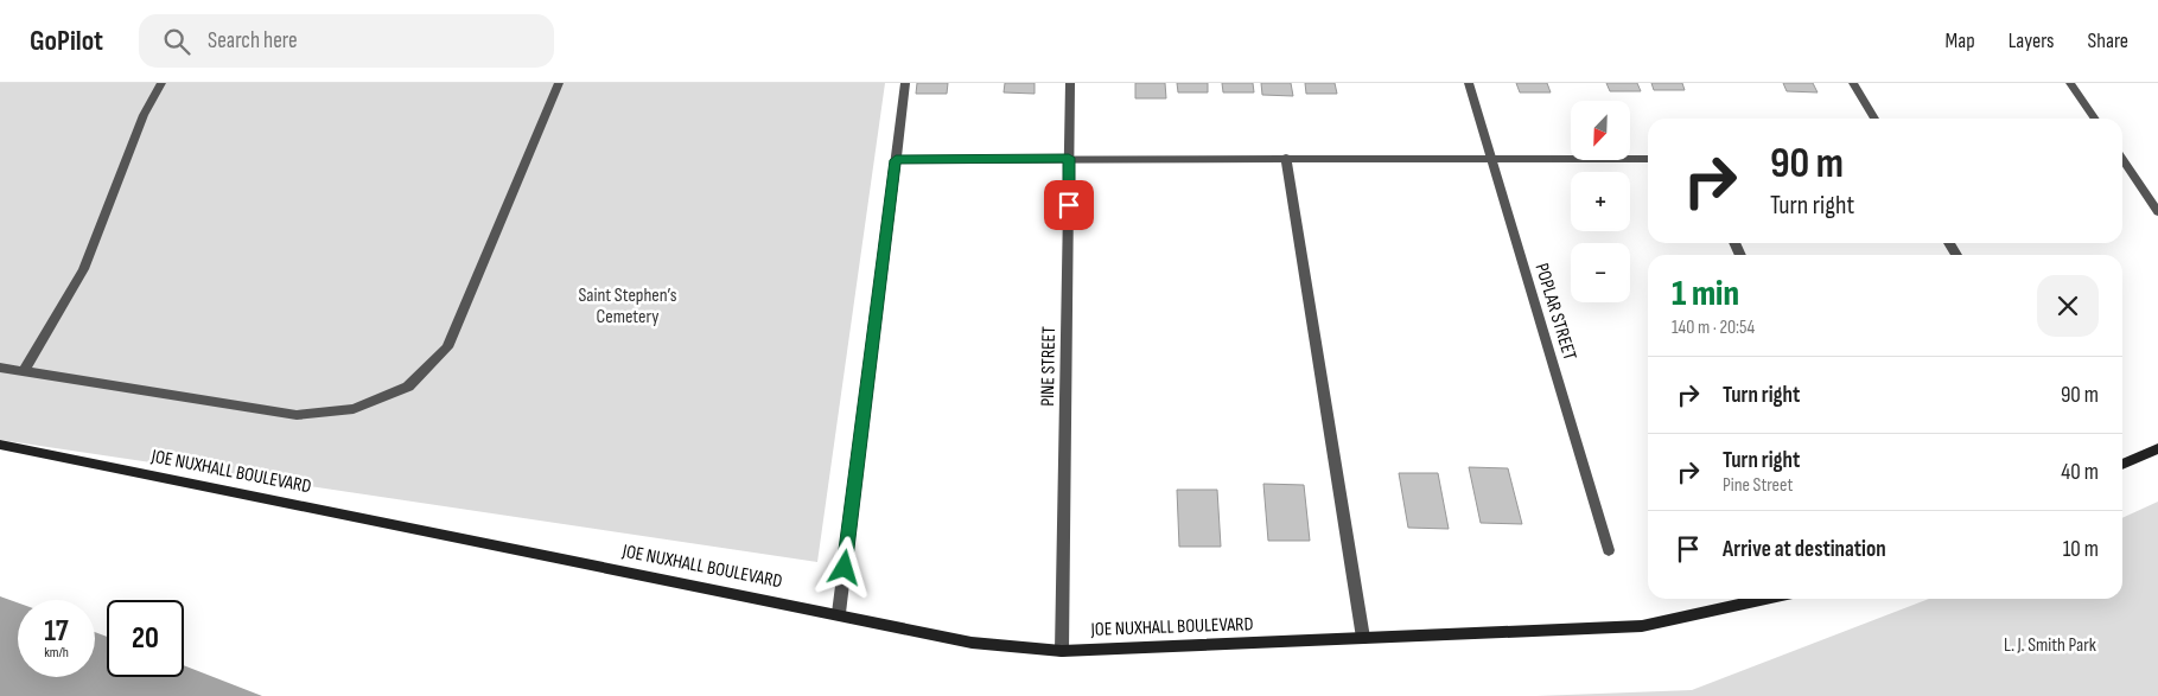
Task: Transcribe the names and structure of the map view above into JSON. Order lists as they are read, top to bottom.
{
  "streets": {
    "street": ["POPLAR STREET", "PINE STREET", "JOE NUXHALL BOULEVARD"]
  },
  "crossings": [
    ["PINE STREET", "JOE NUXHALL BOULEVARD"]
  ],
  "parks": ["Saint Stephen’s Cemetery", "L. J. Smith Park"],
  "north": "bottom left",
  "page": {
    "header": "GoPilot",
    "search": "Search here",
    "nav": ["Map", "Layers", "Share"],
    "map_buttons": ["+", "−"],
    "turn": ["90 m", "Turn right"],
    "heading": ["1 min", "140 m · 20:54"],
    "list": [
      {
        "name": "Turn right",
        "value": "90 m"
      },
      {
        "name": "Turn right",
        "note": "Pine Street",
        "value": "40 m"
      },
      {
        "name": "Arrive at destination",
        "value": "10 m"
      }
    ],
    "speed": "17 km/h",
    "limit": "20"
  }
}
